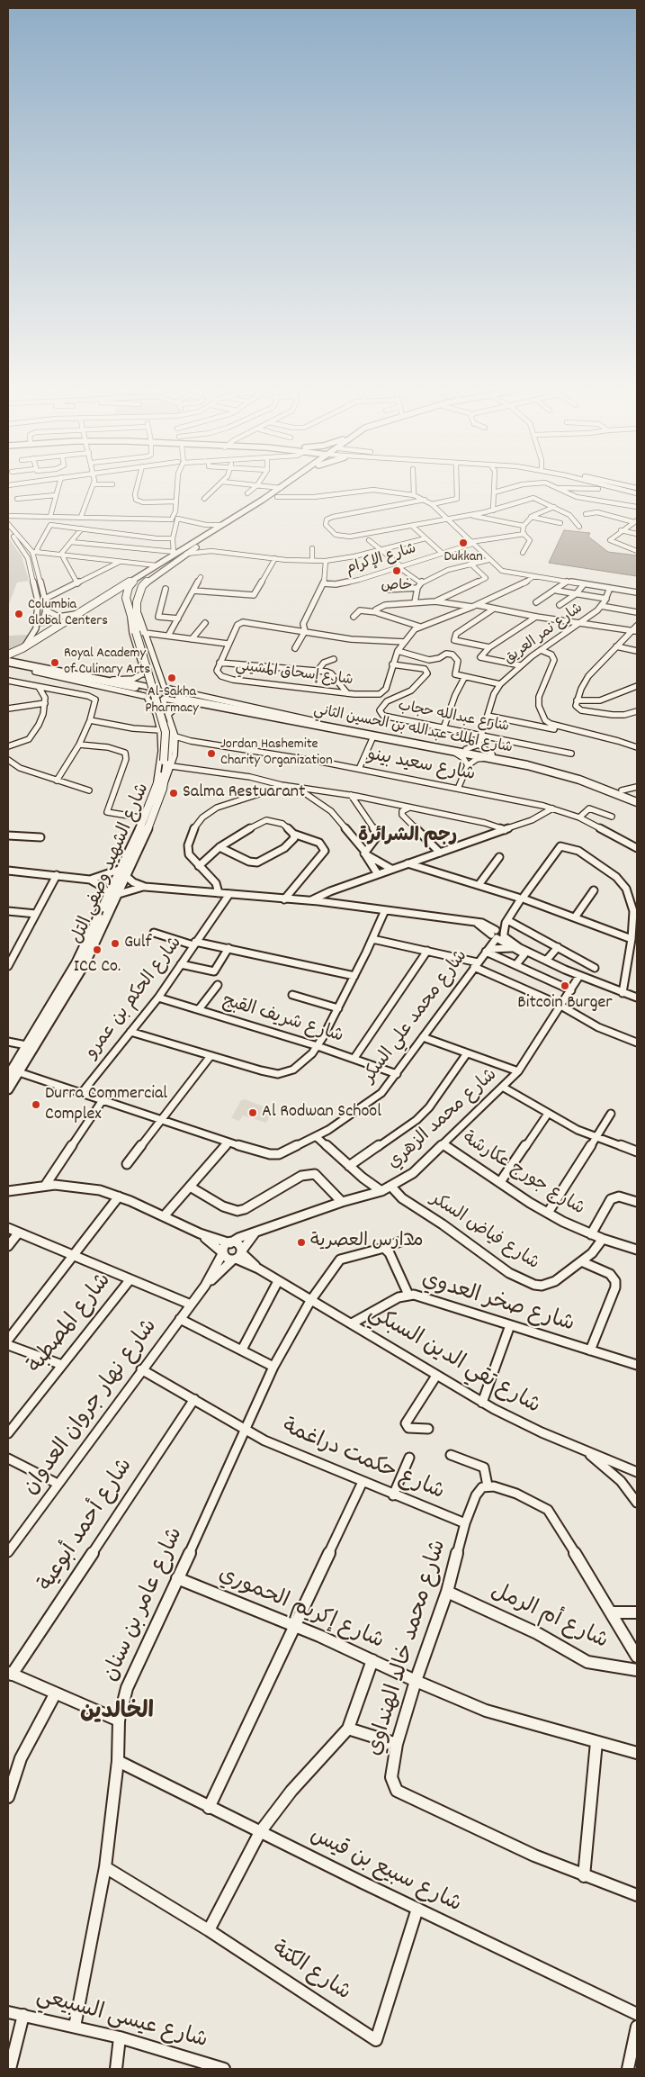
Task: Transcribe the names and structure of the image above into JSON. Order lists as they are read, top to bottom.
{
  "streets": {
    "highway": ["شارع الملك عبدالله بن الحسين الثاني"],
    "main road": ["شارع الشهيد وصفي التل"],
    "street": [
      "شارع الإكرام",
      "شارع نمر العريق",
      "شارع إسحاق المشيني",
      "شارع عبدالله حجاب",
      "شارع سعيد بينو",
      "شارع الحكم بن عمرو",
      "شارع محمد علي السكر",
      "شارع شريف القبج",
      "شارع محمد الزهري",
      "شارع جورج عكارشة",
      "شارع فياض السكر",
      "شارع صخر العدوي",
      "شارع المصطبة",
      "شارع تقي الدين السبكي",
      "شارع نهار جروان العدوان",
      "شارع حكمت دراغمة",
      "شارع أحمد أبوعية",
      "شارع عامر بن سنان",
      "شارع إكريم الحموري",
      "شارع أم الرمل",
      "شارع محمد خالد الهنداوي",
      "شارع سبيع بن قيس",
      "شارع الكتة",
      "شارع عيسى السبيعي"
    ]
  },
  "crossings": [
    ["شارع نمر العريق", "شارع عبدالله حجاب"],
    ["شارع إسحاق المشيني", "شارع عبدالله حجاب"],
    ["شارع الشهيد وصفي التل", "شارع محمد علي السكر"],
    ["شارع الحكم بن عمرو", "شارع محمد علي السكر"],
    ["شارع الحكم بن عمرو", "شارع شريف القبج"],
    ["شارع محمد علي السكر", "شارع شريف القبج"],
    ["شارع محمد الزهري", "شارع جورج عكارشة"],
    ["شارع محمد الزهري", "شارع فياض السكر"],
    ["شارع محمد الزهري", "شارع تقي الدين السبكي"],
    ["شارع محمد الزهري", "شارع نهار جروان العدوان"],
    ["شارع جورج عكارشة", "شارع فياض السكر"],
    ["شارع صخر العدوي", "شارع تقي الدين السبكي"],
    ["شارع تقي الدين السبكي", "شارع نهار جروان العدوان"],
    ["شارع تقي الدين السبكي", "شارع عامر بن سنان"],
    ["شارع نهار جروان العدوان", "شارع حكمت دراغمة"],
    ["شارع حكمت دراغمة", "شارع أحمد أبوعية"],
    ["شارع حكمت دراغمة", "شارع عامر بن سنان"],
    ["شارع حكمت دراغمة", "شارع محمد خالد الهنداوي"],
    ["شارع عامر بن سنان", "شارع إكريم الحموري"],
    ["شارع عامر بن سنان", "شارع سبيع بن قيس"],
    ["شارع عامر بن سنان", "شارع الكتة"],
    ["شارع عامر بن سنان", "شارع عيسى السبيعي"],
    ["شارع إكريم الحموري", "شارع محمد خالد الهنداوي"],
    ["شارع أم الرمل", "شارع محمد خالد الهنداوي"],
    ["شارع سبيع بن قيس", "شارع الكتة"]
  ],
  "districts": ["رجم الشرائرة", "الخالدين"],
  "places": [
    "Dukkan",
    "خاص",
    "Columbia Global Centers",
    "Royal Academy of Culinary Arts",
    "Al-Sakha Pharmacy",
    "Jordan Hashemite Charity Organization",
    "Salma Restuarant",
    "Gulf",
    "ICC Co.",
    "Bitcoin Burger",
    "Durra Commercial Complex",
    "Al Rodwan School",
    "مدارس العصرية"
  ]
}
